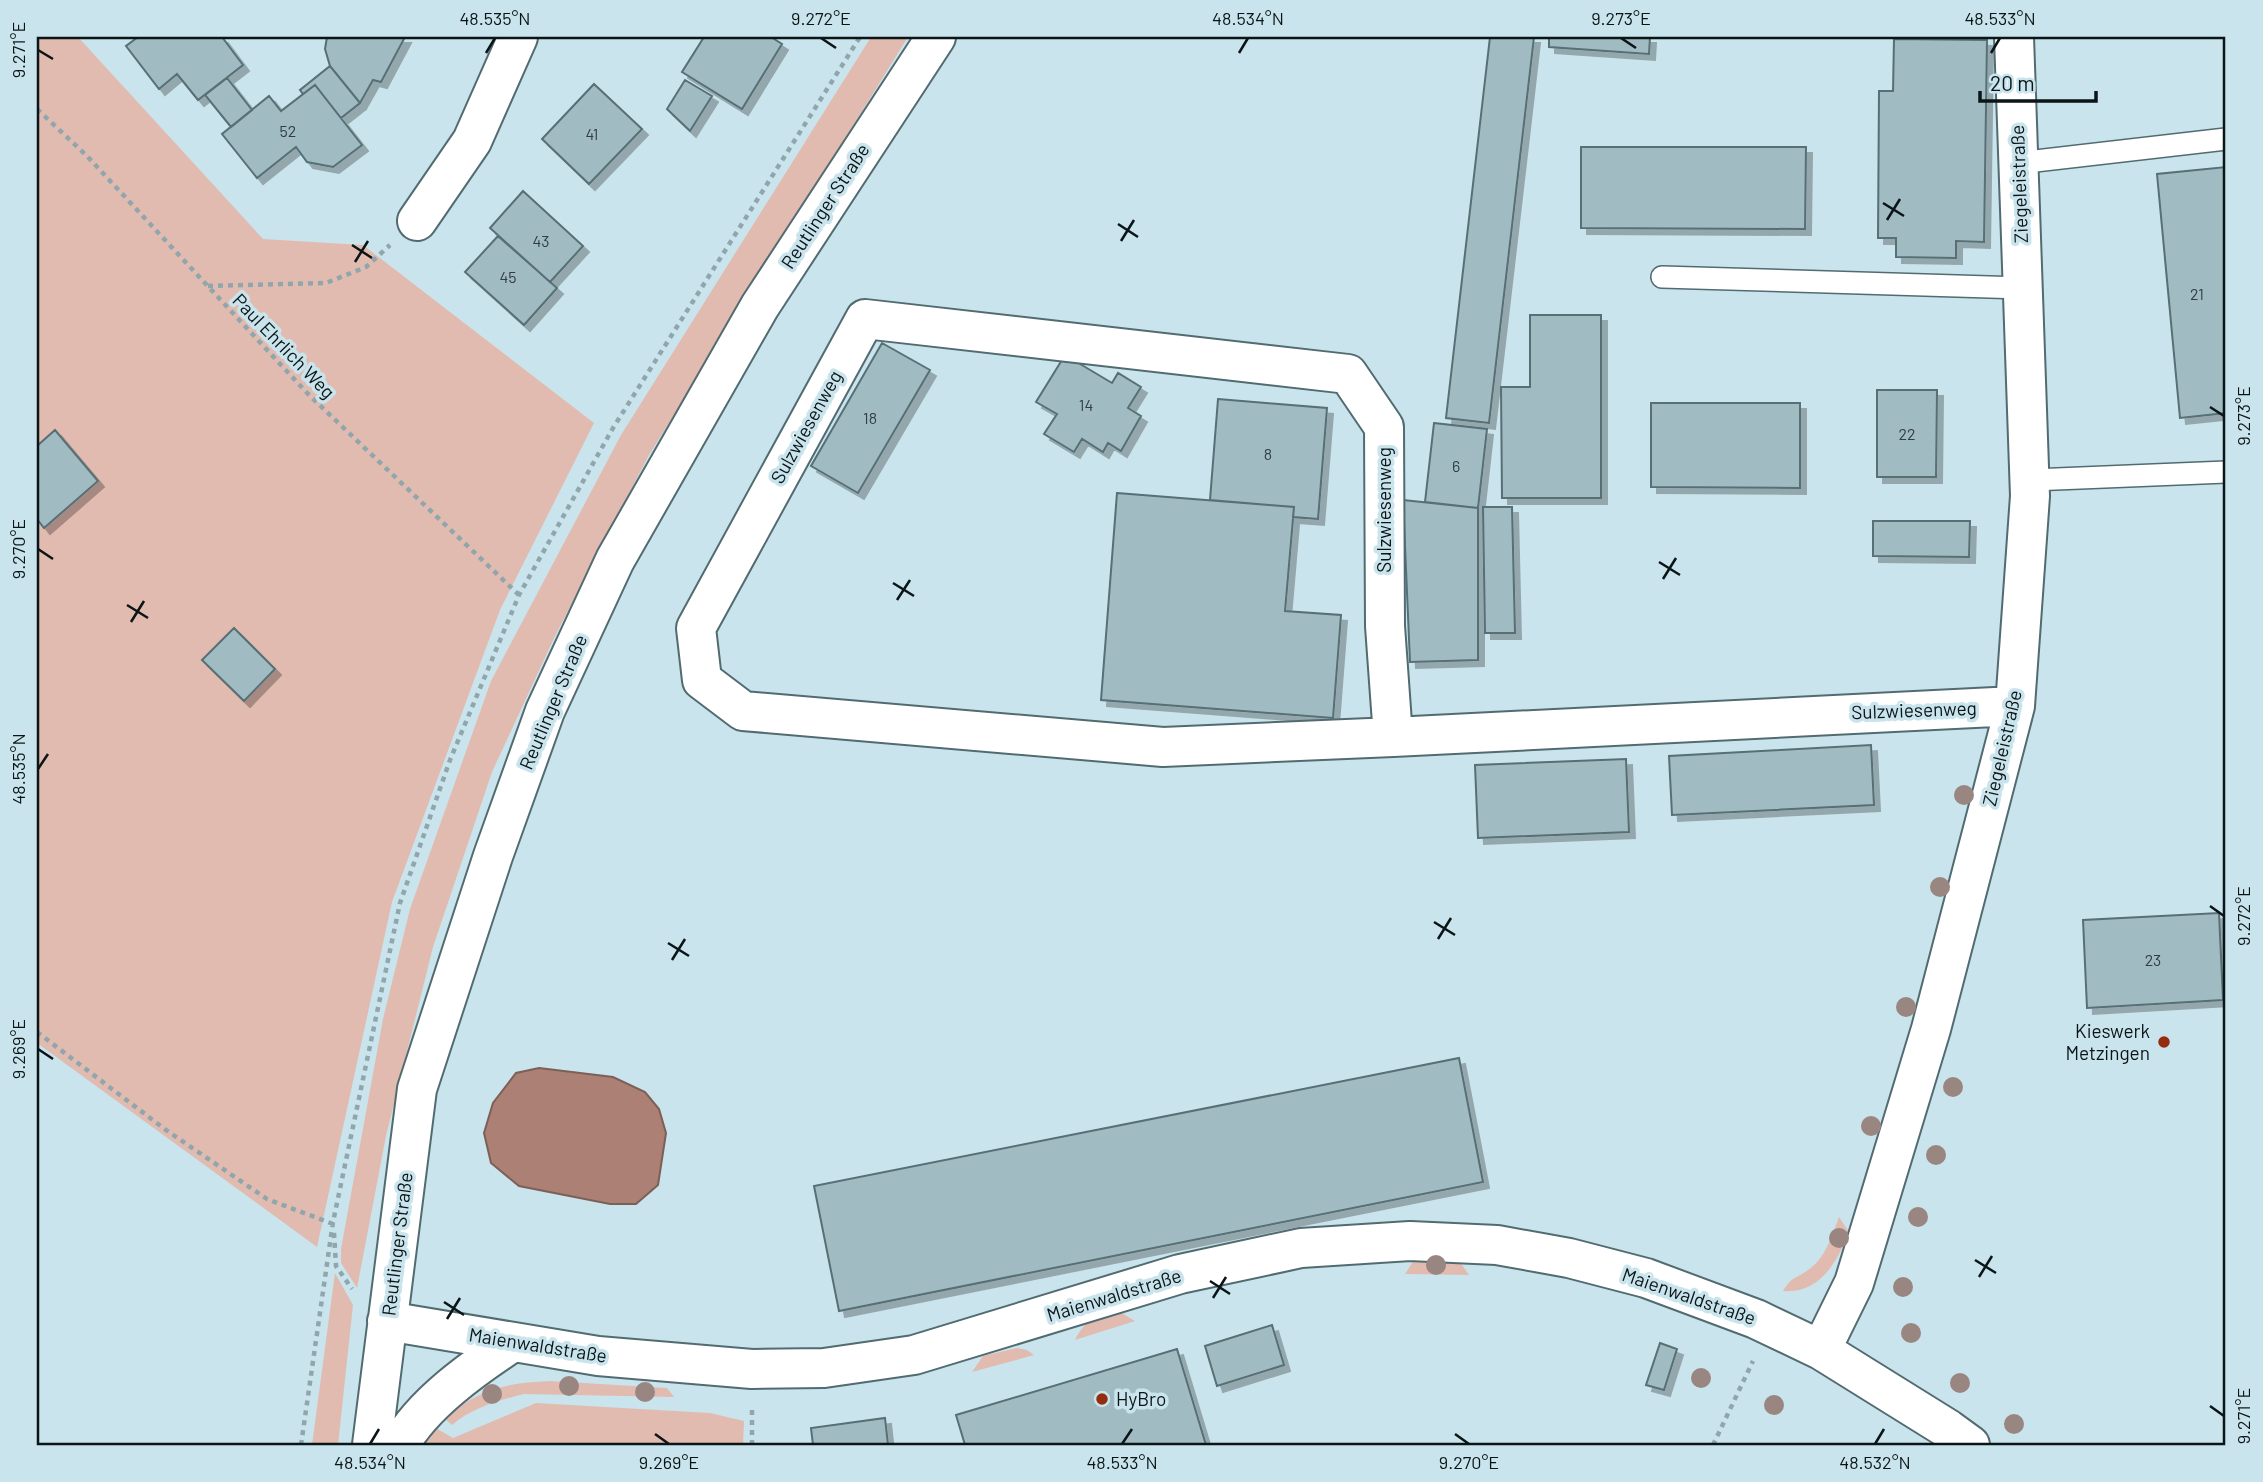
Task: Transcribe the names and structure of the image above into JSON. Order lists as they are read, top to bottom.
{
  "streets": {
    "street": [
      "Ziegeleistraße",
      "Reutlinger Straße",
      "Sulzwiesenweg",
      "Maienwaldstraße"
    ],
    "path": ["Paul Ehrlich Weg"]
  },
  "crossings": [
    ["Ziegeleistraße", "Sulzwiesenweg"],
    ["Ziegeleistraße", "Maienwaldstraße"],
    ["Reutlinger Straße", "Maienwaldstraße"]
  ],
  "places": ["Kieswerk Metzingen", "HyBro"],
  "house_numbers": [
    "52",
    "41",
    "43",
    "45",
    "21",
    "14",
    "18",
    "22",
    "8",
    "6",
    "23"
  ],
  "scale_bar": "20 m",
  "coordinates": [
    "48.535°N",
    "9.272°E",
    "48.534°N",
    "9.273°E",
    "48.533°N",
    "9.271°E",
    "9.270°E",
    "9.269°E",
    "48.532°N"
  ]
}
